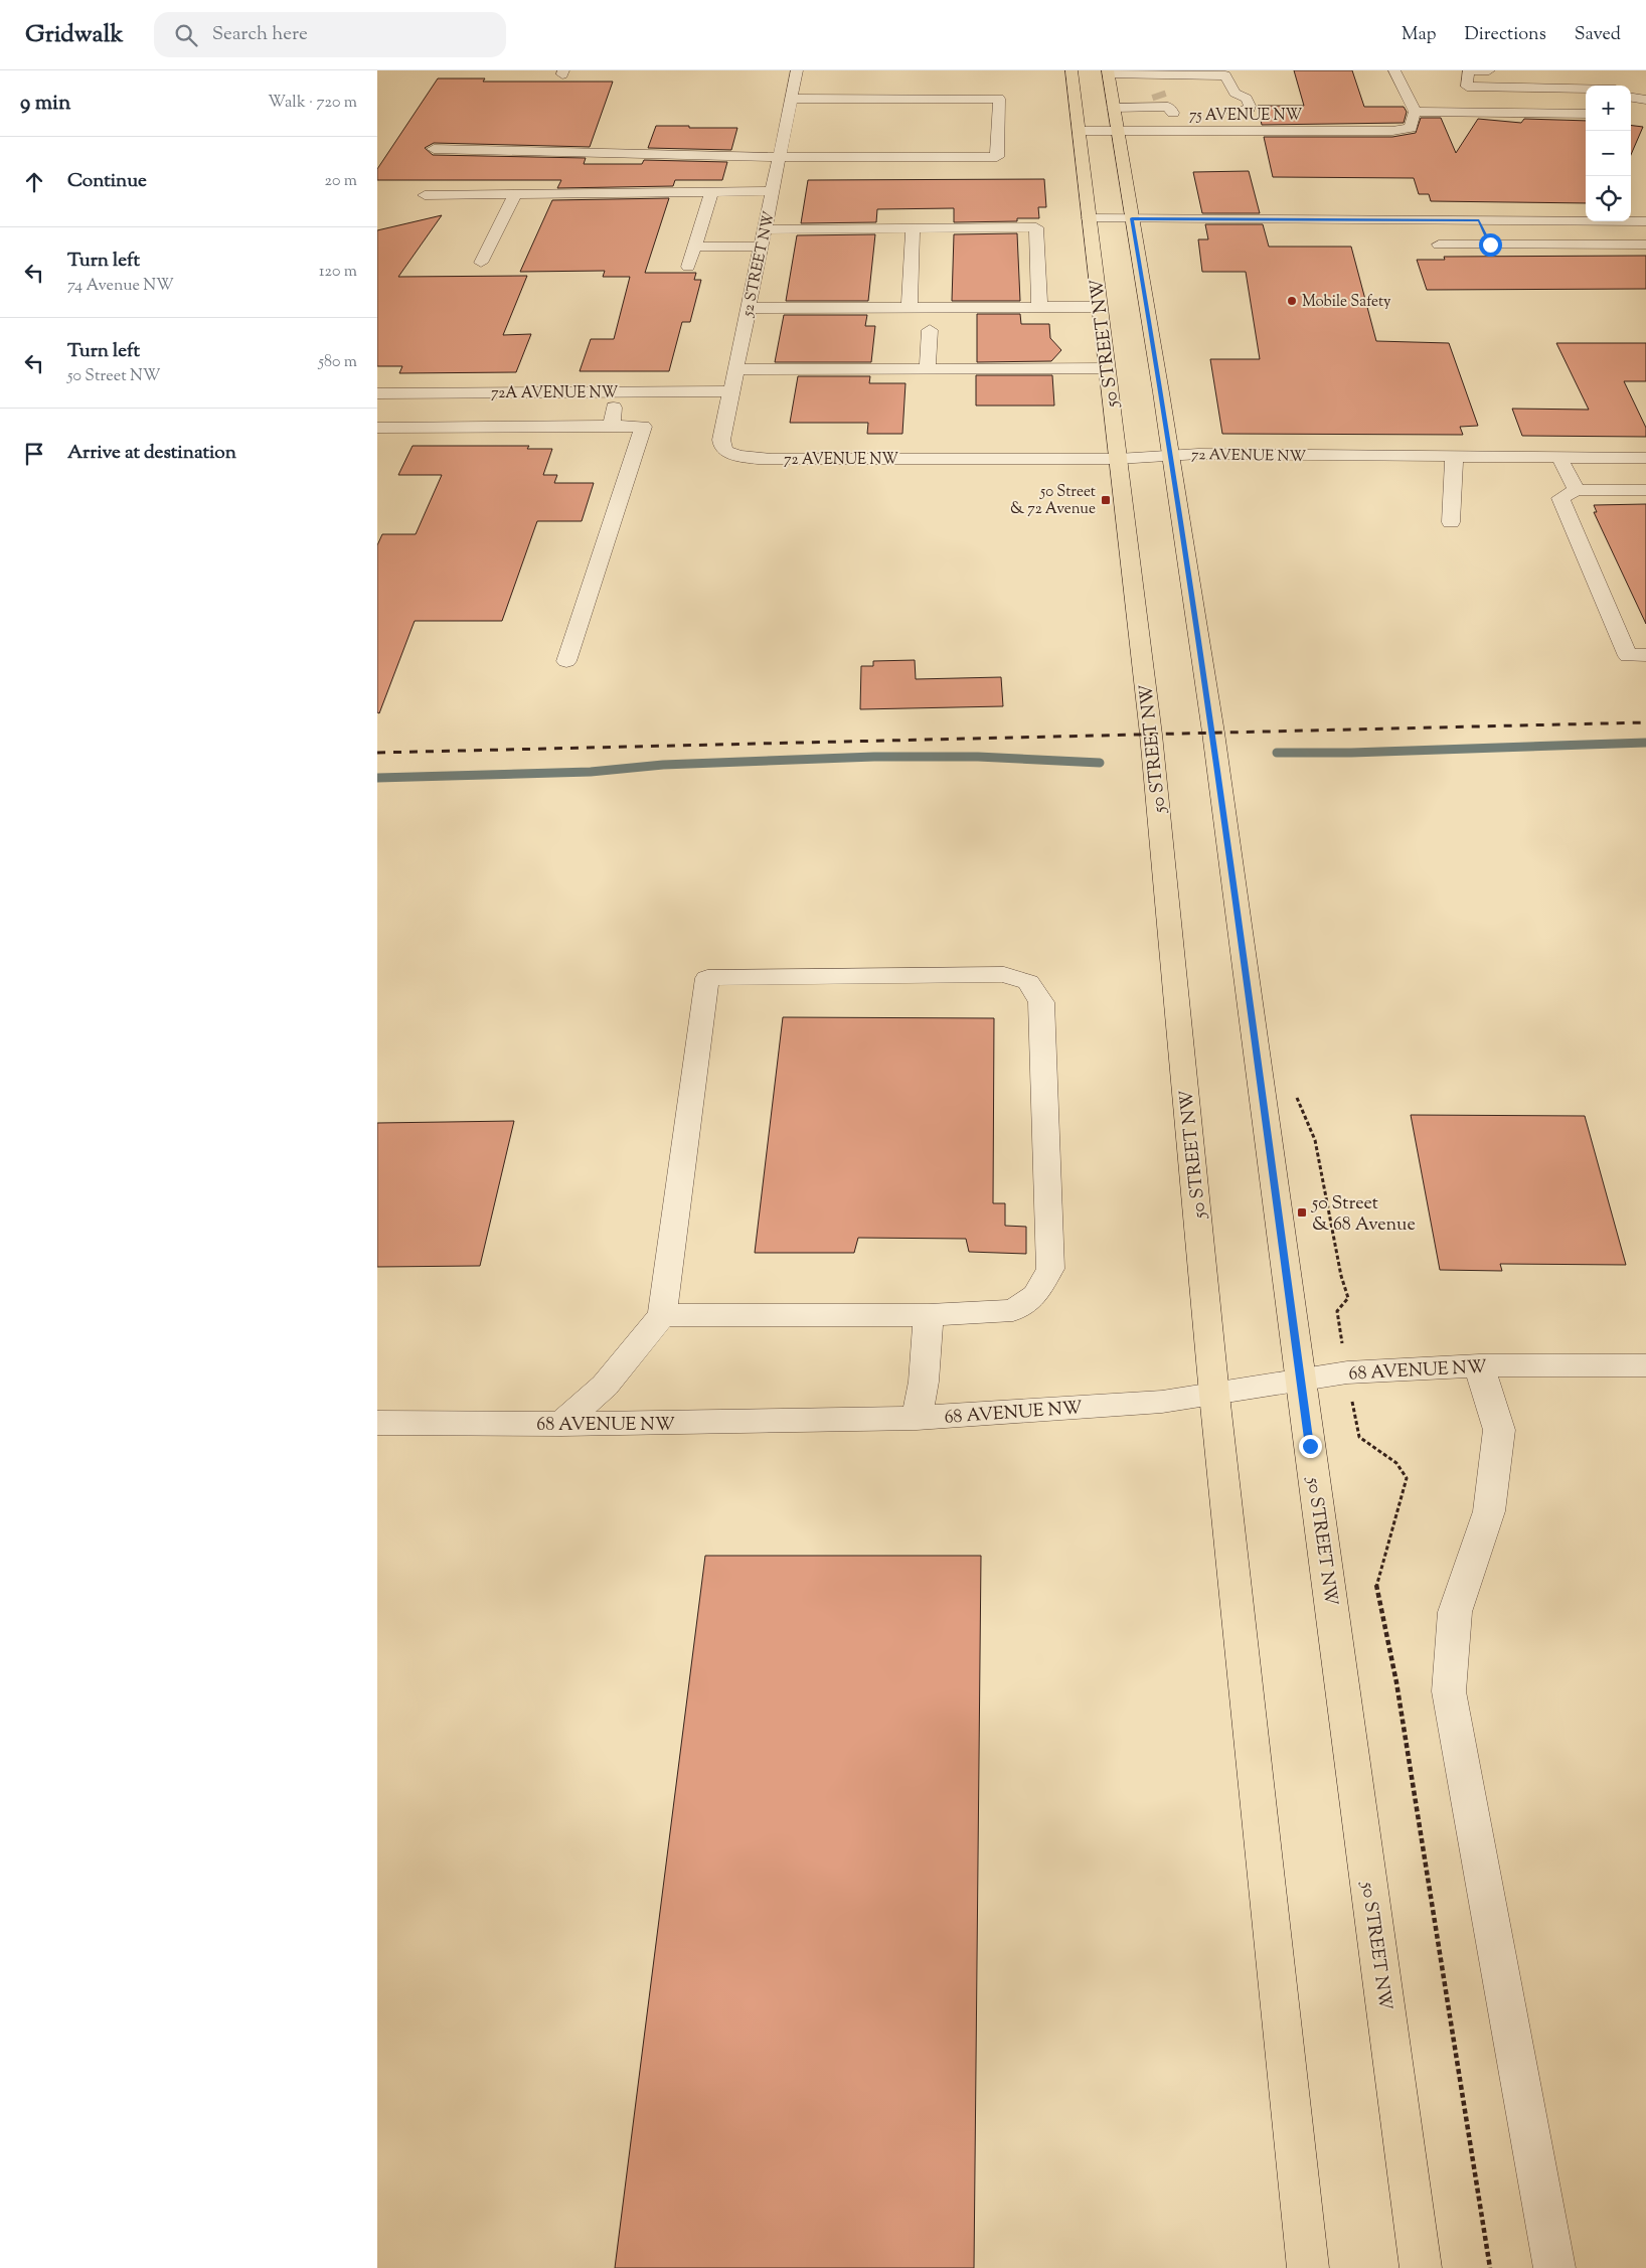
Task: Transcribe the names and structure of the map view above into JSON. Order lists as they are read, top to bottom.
{
  "streets": {
    "main road": ["50 STREET NW"],
    "street": [
      "75 AVENUE NW",
      "52 STREET NW",
      "72A AVENUE NW",
      "72 AVENUE NW",
      "68 AVENUE NW"
    ]
  },
  "crossings": [
    ["75 AVENUE NW", "50 STREET NW"],
    ["52 STREET NW", "72A AVENUE NW"],
    ["52 STREET NW", "72 AVENUE NW"],
    ["50 STREET NW", "72 AVENUE NW"],
    ["50 STREET NW", "68 AVENUE NW"]
  ],
  "places": {
    "other": ["Mobile Safety"],
    "transit": ["50 Street & 72 Avenue", "50 Street & 68 Avenue"]
  },
  "page": {
    "header": "Gridwalk",
    "search": "Search here",
    "nav": ["Map", "Directions", "Saved"],
    "heading": ["9 min", "Walk · 720 m"],
    "map_buttons": ["+", "−"],
    "list": [
      ["Continue", "20 m"],
      ["Turn left", "74 Avenue NW", "120 m"],
      ["Turn left", "50 Street NW", "580 m"],
      "Arrive at destination"
    ]
  }
}
